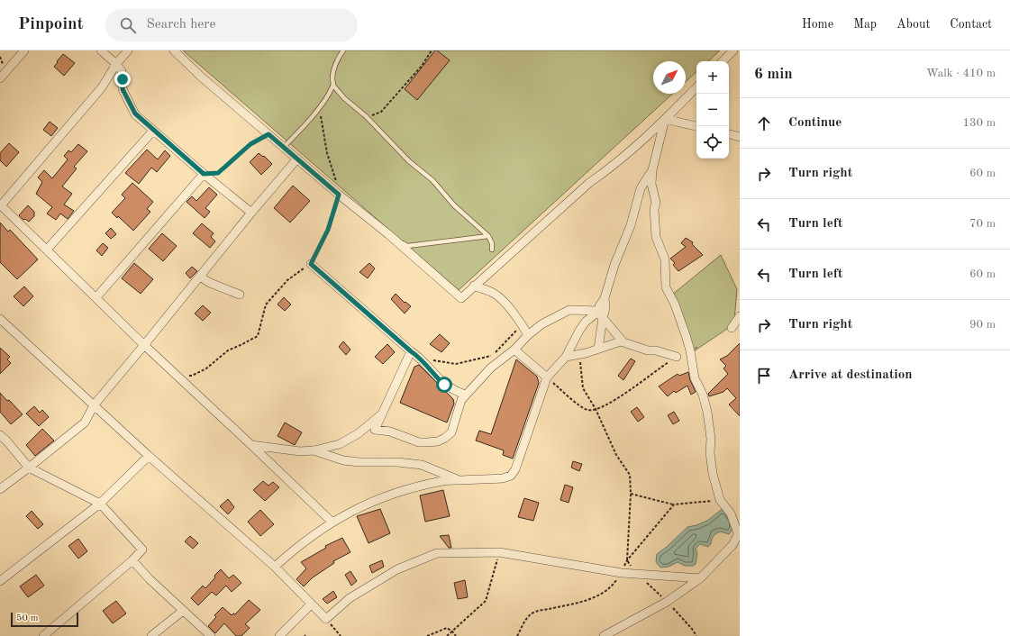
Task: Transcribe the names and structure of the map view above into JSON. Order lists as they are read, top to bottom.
{
  "scale_bar": "50 m",
  "north": "top right",
  "page": {
    "header": "Pinpoint",
    "search": "Search here",
    "nav": [
      "Home",
      "Map",
      "About",
      "Contact"
    ],
    "heading": ["6 min", "Walk · 410 m"],
    "map_buttons": ["+", "−"],
    "list": [
      ["Continue", "130 m"],
      ["Turn right", "60 m"],
      ["Turn left", "70 m"],
      ["Turn left", "60 m"],
      ["Turn right", "90 m"],
      "Arrive at destination"
    ],
    "scale": "50 m"
  }
}
